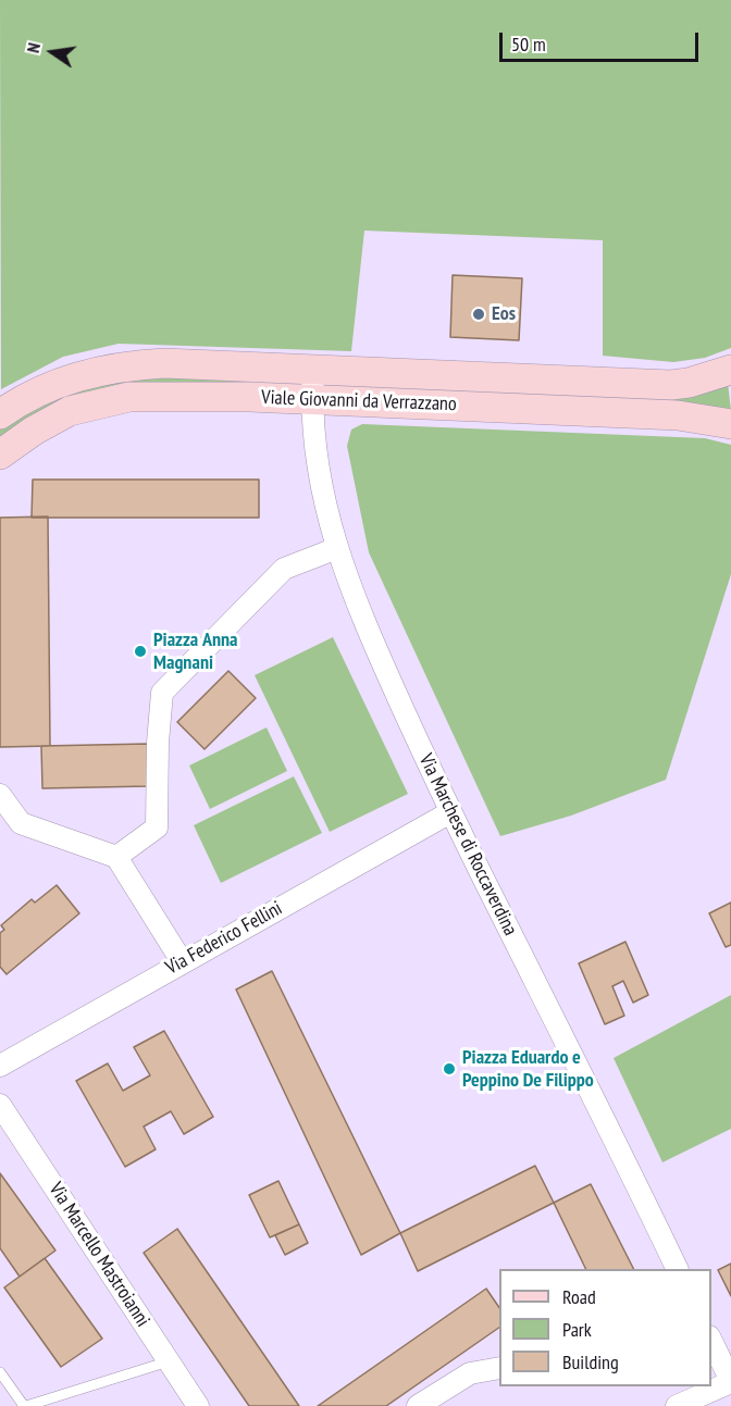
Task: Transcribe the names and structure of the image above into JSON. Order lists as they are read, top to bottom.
{
  "streets": {
    "main road": ["Viale Giovanni da Verrazzano"],
    "street": ["Via Marchese di Roccaverdina", "Via Federico Fellini", "Via Marcello Mastroianni"]
  },
  "crossings": [
    ["Viale Giovanni da Verrazzano", "Via Marchese di Roccaverdina"],
    ["Via Marchese di Roccaverdina", "Via Federico Fellini"]
  ],
  "places": ["Eos", "Piazza Anna Magnani", "Piazza Eduardo e Peppino De Filippo"],
  "legend": ["Road", "Park", "Building"],
  "scale_bar": "50 m",
  "north": "left"
}
